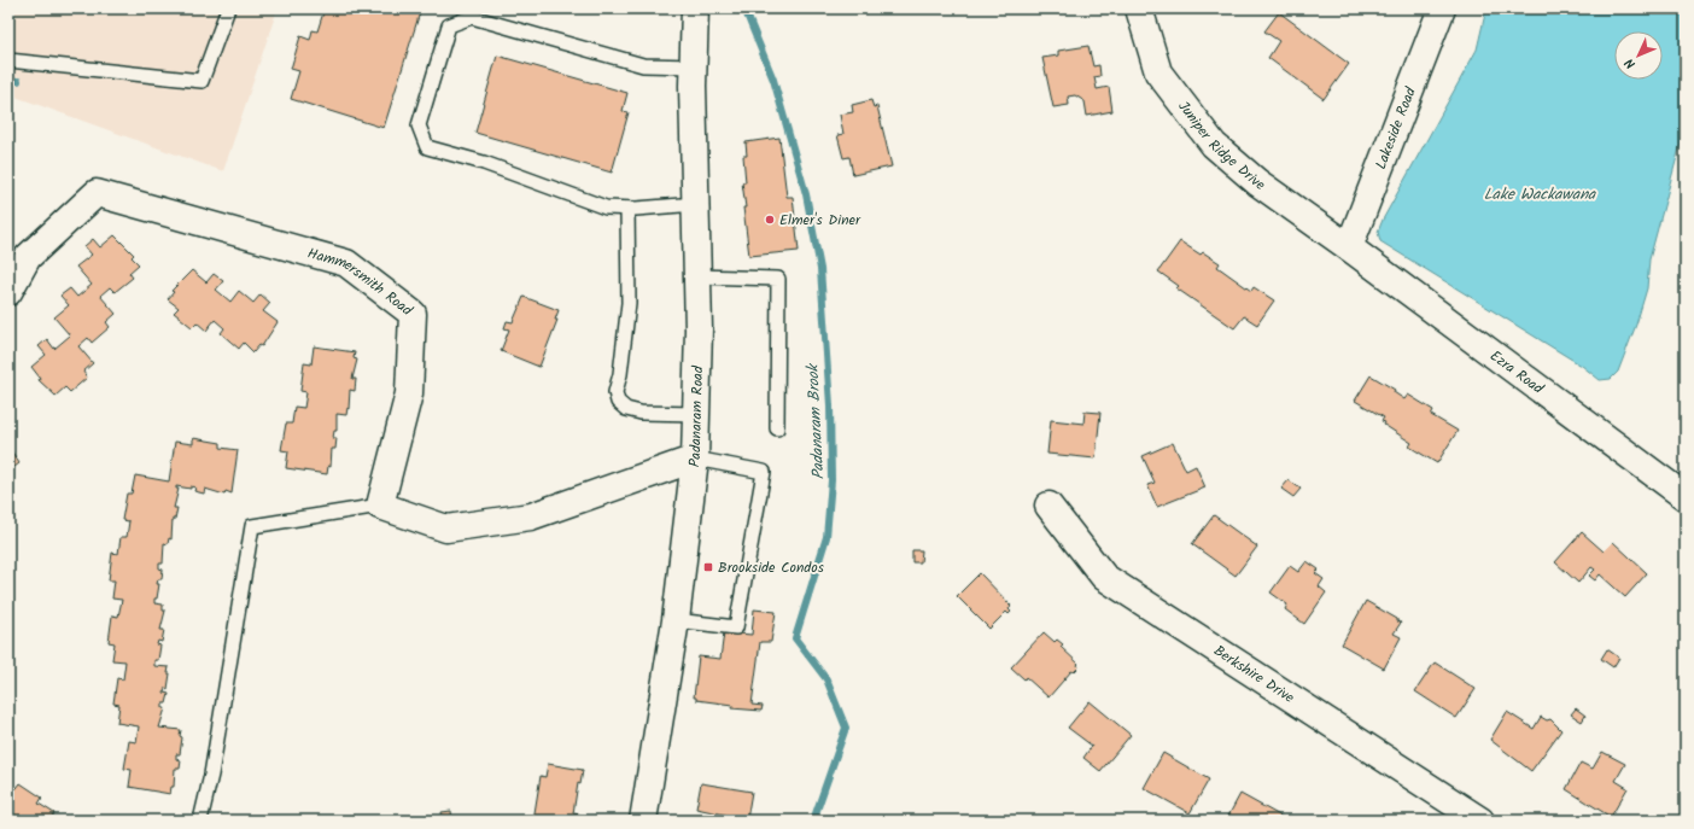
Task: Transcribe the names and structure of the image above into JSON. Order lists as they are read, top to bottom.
{
  "streets": {
    "street": [
      "Lakeside Road",
      "Juniper Ridge Drive",
      "Hammersmith Road",
      "Ezra Road",
      "Padanaram Road",
      "Berkshire Drive"
    ]
  },
  "crossings": [
    ["Lakeside Road", "Juniper Ridge Drive"],
    ["Lakeside Road", "Ezra Road"],
    ["Juniper Ridge Drive", "Ezra Road"]
  ],
  "water": ["Lake Wackawana", "Padanaram Brook"],
  "places": {
    "other": ["Elmer's Diner"],
    "transit": ["Brookside Condos"]
  },
  "north": "bottom left"
}
